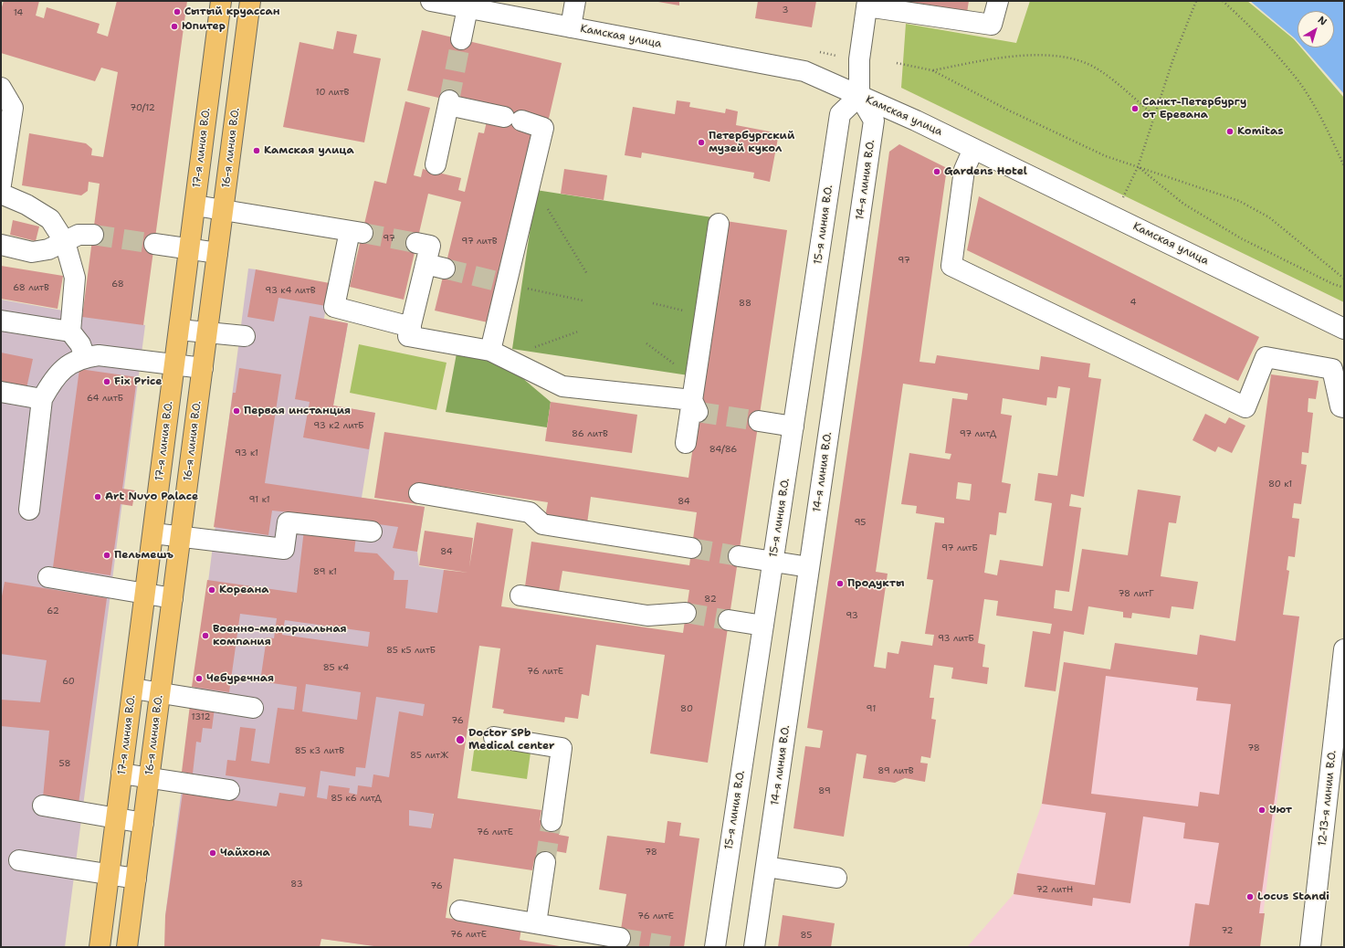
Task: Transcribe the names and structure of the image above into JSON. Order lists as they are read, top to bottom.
{
  "streets": {
    "main road": ["17-я линия В.О.", "16-я линия В.О."],
    "street": [
      "Камская улица",
      "14-я линия В.О.",
      "15-я линия В.О.",
      "12-13-я линии В.О."
    ]
  },
  "crossings": [
    ["Камская улица", "14-я линия В.О."],
    ["Камская улица", "15-я линия В.О."],
    ["14-я линия В.О.", "15-я линия В.О."]
  ],
  "places": [
    "Сытый круассан",
    "Юпитер",
    "Санкт-Петербургу от Еревана",
    "Komitas",
    "Петербургский музей кукол",
    "Камская улица",
    "Gardens Hotel",
    "Fix Price",
    "Первая инстанция",
    "Art Nuvo Palace",
    "Пельмешъ",
    "Продукты",
    "Кореана",
    "Военно-мемориальная компания",
    "Чебуречная",
    "Doctor SPb Medical center",
    "Уют",
    "Чайхона",
    "Locus Standi"
  ],
  "house_numbers": [
    "3",
    "14",
    "10 литВ",
    "70/12",
    "97",
    "97 литВ",
    "97",
    "68",
    "68 литВ",
    "93 к4 литВ",
    "4",
    "88",
    "64 литБ",
    "93 к2 литБ",
    "86 литВ",
    "97 литД",
    "84/86",
    "93 к1",
    "80 к1",
    "91 к1",
    "84",
    "95",
    "97 литБ",
    "84",
    "89 к1",
    "78 литГ",
    "82",
    "62",
    "93",
    "93 литБ",
    "85 к5 литБ",
    "85 к4",
    "76 литЕ",
    "60",
    "80",
    "91",
    "1312",
    "76",
    "78",
    "85 к3 литВ",
    "85 литЖ",
    "58",
    "89 литВ",
    "89",
    "85 к6 литД",
    "76 литЕ",
    "78",
    "83",
    "76",
    "72 литН",
    "76 литЕ",
    "72",
    "76 литЕ",
    "85"
  ],
  "north": "top right"
}
